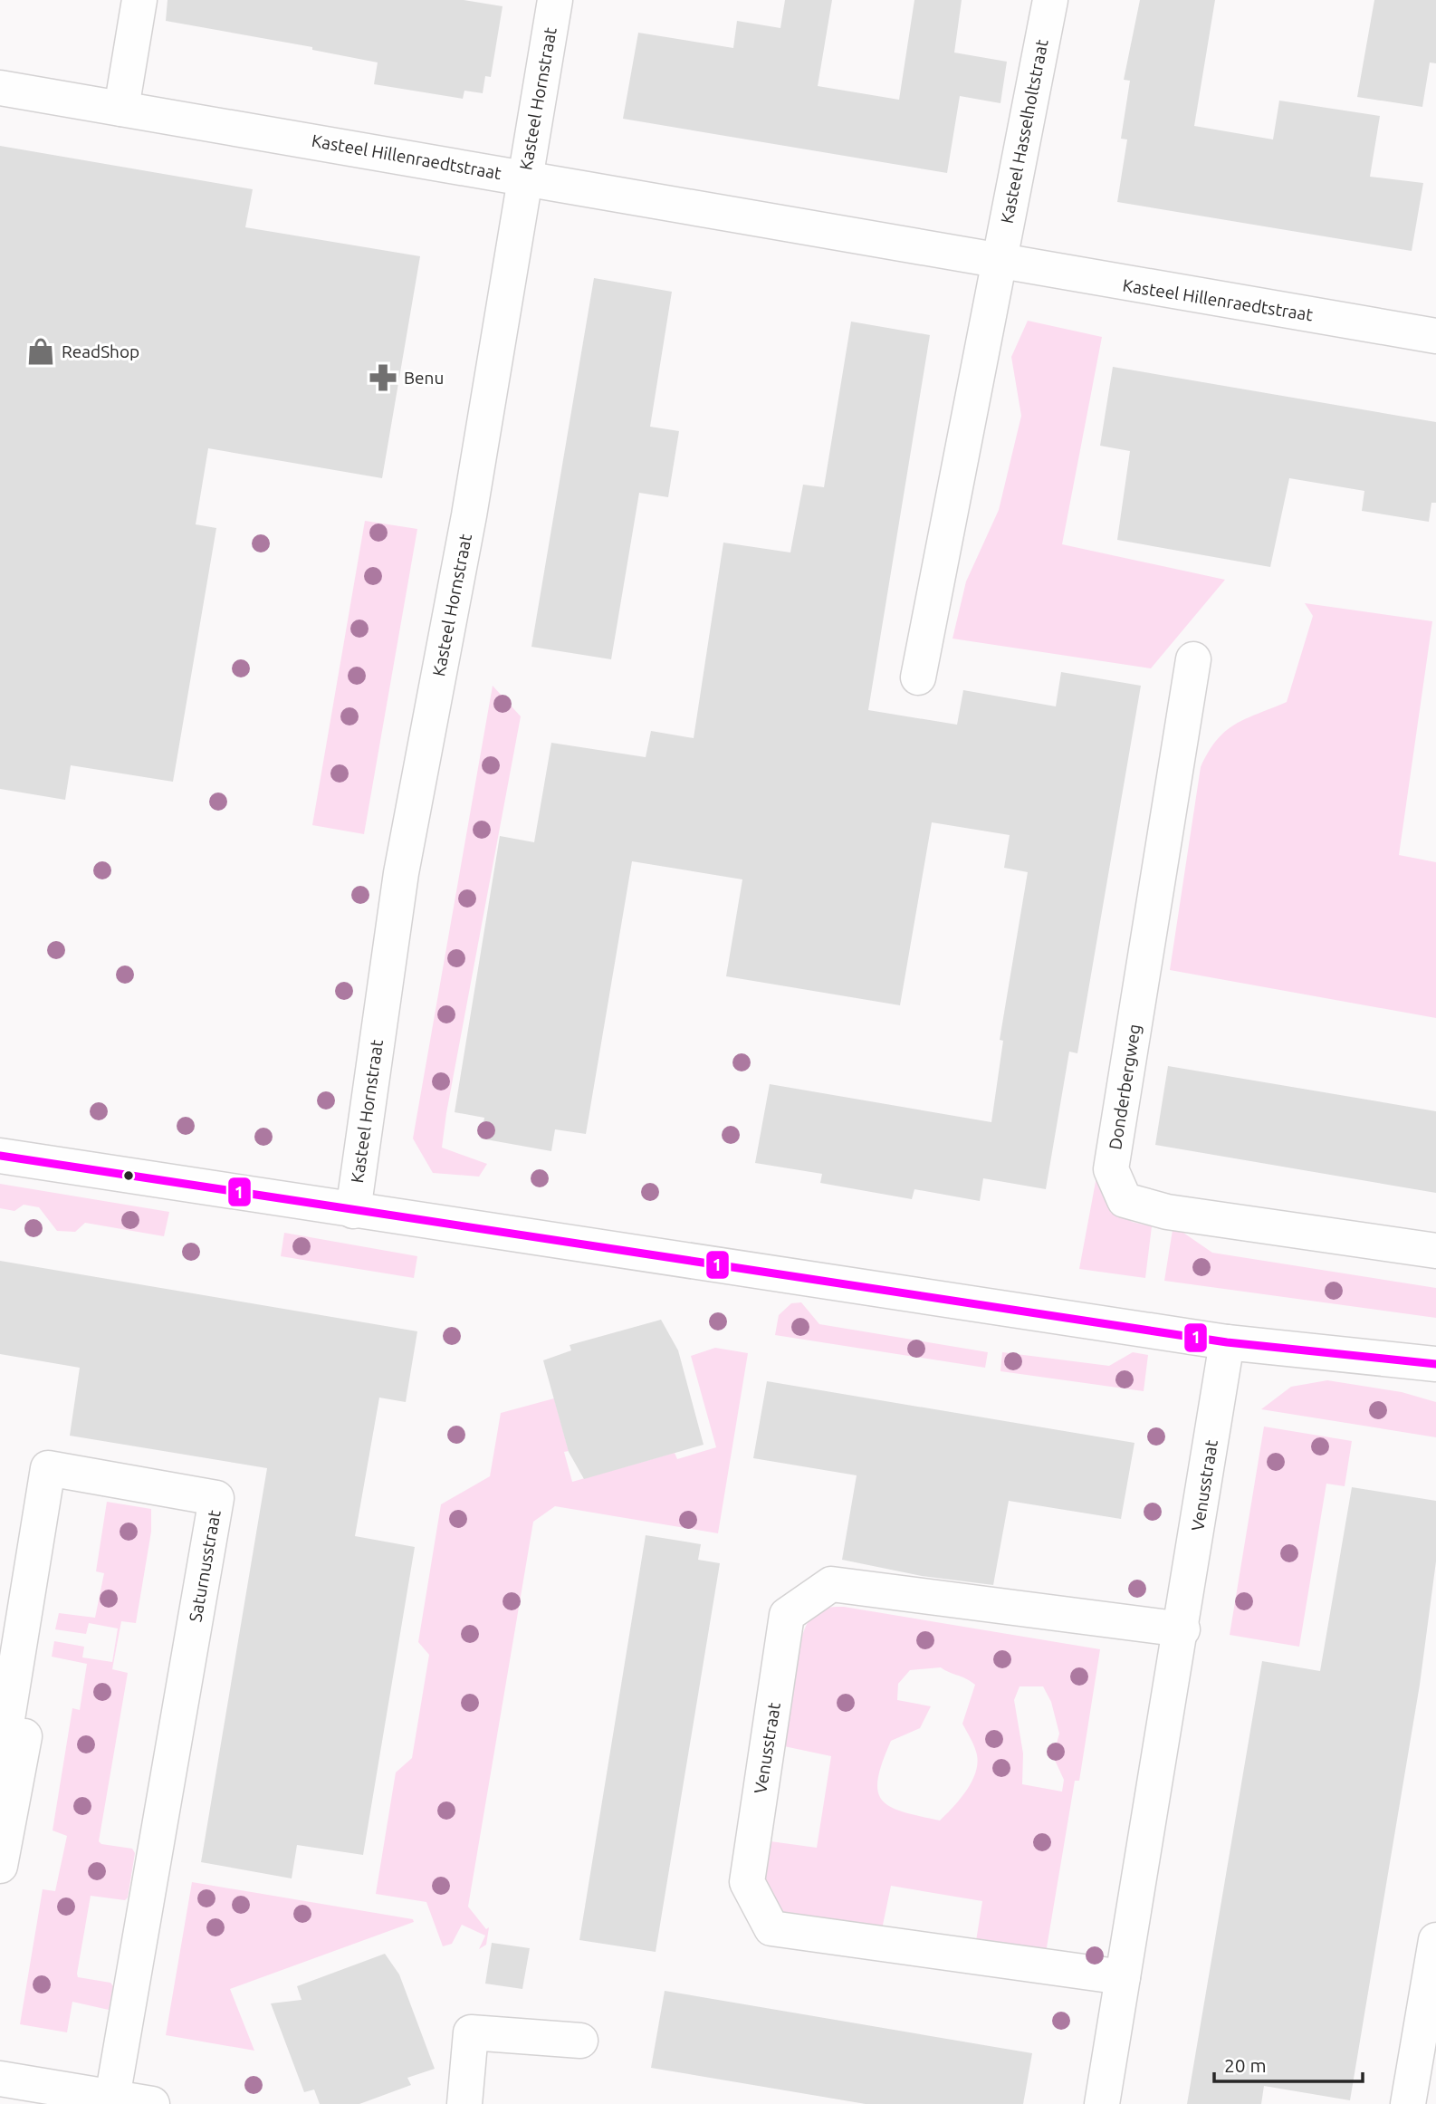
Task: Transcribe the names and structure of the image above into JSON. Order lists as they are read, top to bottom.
{
  "streets": {
    "street": [
      "Kasteel Hornstraat",
      "Kasteel Hasselholtstraat",
      "Kasteel Hillenraedtstraat",
      "Donderbergweg",
      "Venusstraat",
      "Saturnusstraat"
    ]
  },
  "crossings": [
    ["Kasteel Hornstraat", "Kasteel Hillenraedtstraat"],
    ["Kasteel Hasselholtstraat", "Kasteel Hillenraedtstraat"]
  ],
  "places": {
    "shop": ["ReadShop"],
    "pharmacy": ["Benu"]
  },
  "lines": ["transit line 1"],
  "scale_bar": "20 m"
}
